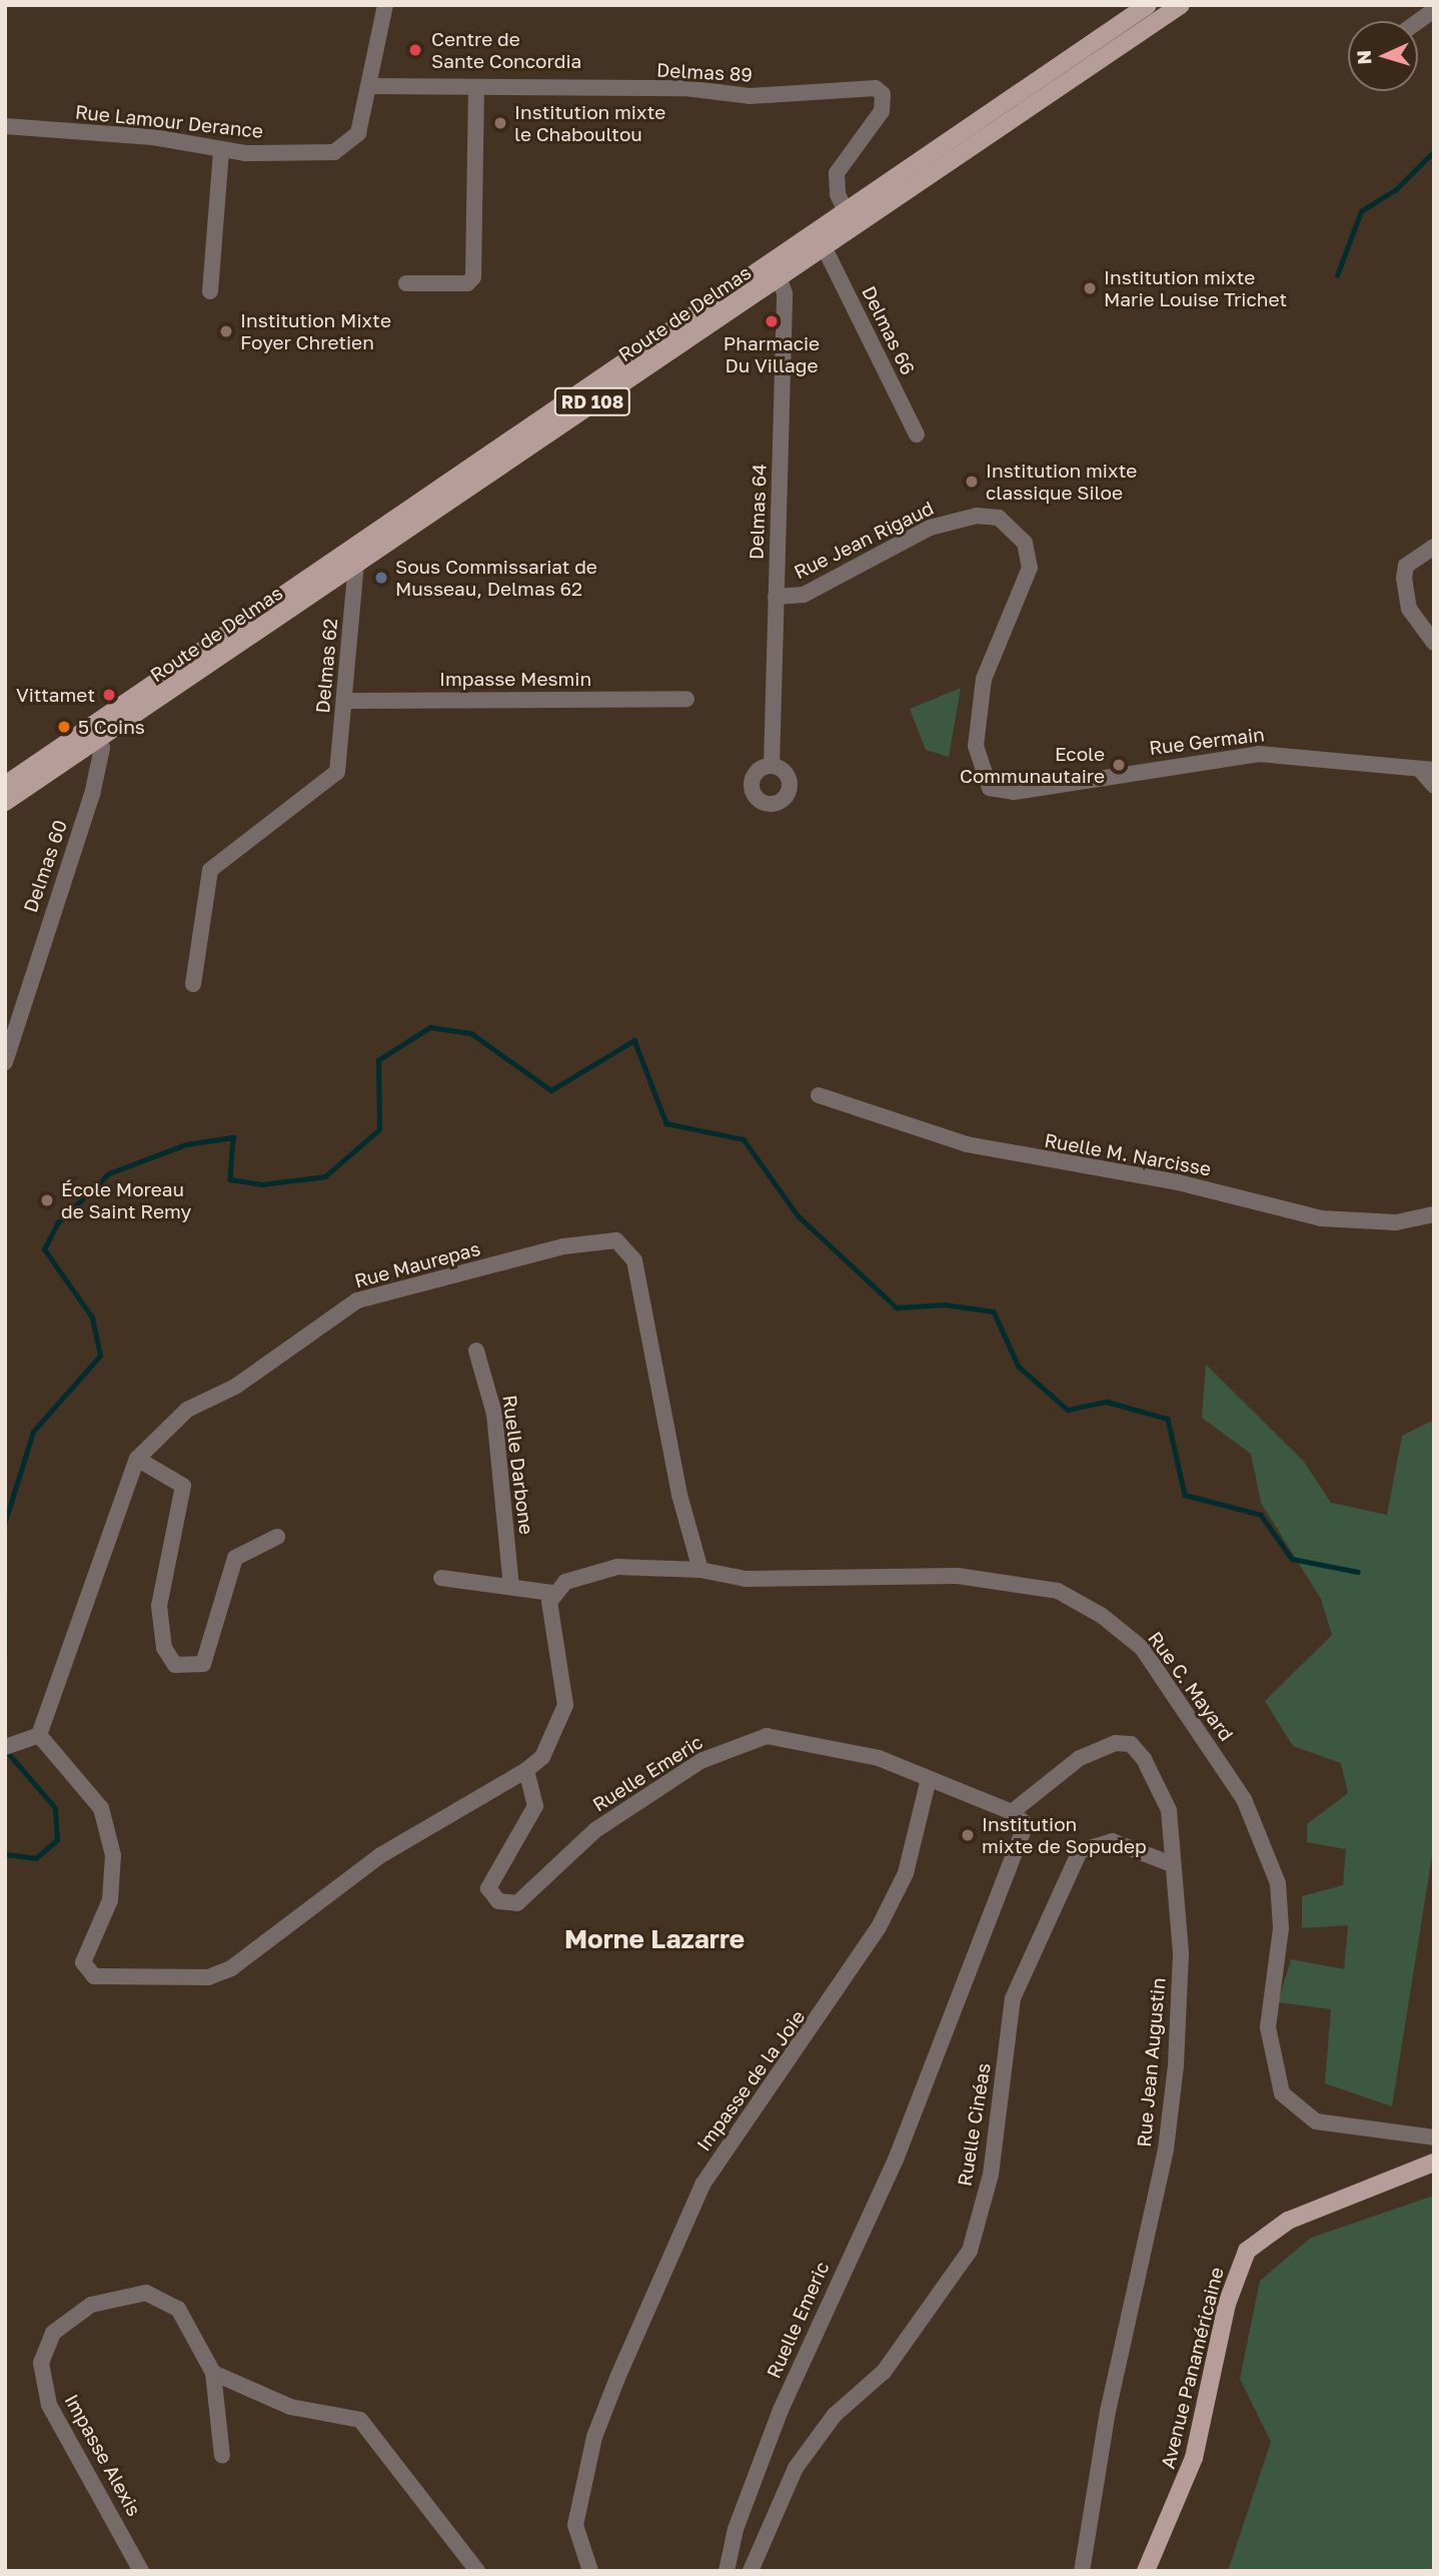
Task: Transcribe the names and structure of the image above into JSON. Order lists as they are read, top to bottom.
{
  "streets": {
    "main road": ["Route de Delmas", "RD 108", "Avenue Panaméricaine"],
    "street": [
      "Delmas 89",
      "Rue Lamour Derance",
      "Delmas 66",
      "Delmas 64",
      "Rue Jean Rigaud",
      "Delmas 62",
      "Impasse Mesmin",
      "Rue Germain",
      "Delmas 60",
      "Ruelle M. Narcisse",
      "Rue Maurepas",
      "Ruelle Darbone",
      "Rue C. Mayard",
      "Ruelle Emeric",
      "Rue Jean Augustin",
      "Impasse de la Joie",
      "Ruelle Cinéas",
      "Impasse Alexis"
    ]
  },
  "crossings": [
    ["Delmas 89", "Rue Lamour Derance"],
    ["Delmas 89", "Route de Delmas"],
    ["Route de Delmas", "Delmas 66"],
    ["Route de Delmas", "Delmas 64"],
    ["Route de Delmas", "Delmas 62"],
    ["Route de Delmas", "Delmas 60"],
    ["Delmas 64", "Rue Jean Rigaud"],
    ["Rue Jean Rigaud", "Rue Germain"],
    ["Delmas 62", "Impasse Mesmin"],
    ["Rue Maurepas", "Rue C. Mayard"],
    ["Ruelle Emeric", "Rue Jean Augustin"],
    ["Ruelle Emeric", "Impasse de la Joie"],
    ["Rue Jean Augustin", "Ruelle Cinéas"]
  ],
  "districts": ["Morne Lazarre"],
  "places": [
    "Centre de Sante Concordia",
    "Institution mixte le Chaboultou",
    "Institution mixte Marie Louise Trichet",
    "Pharmacie Du Village",
    "Institution Mixte Foyer Chretien",
    "Institution mixte classique Siloe",
    "Sous Commissariat de Musseau, Delmas 62",
    "Vittamet",
    "5 Coins",
    "Ecole Communautaire",
    "École Moreau de Saint Remy",
    "Institution mixte de Sopudep"
  ],
  "north": "left"
}
